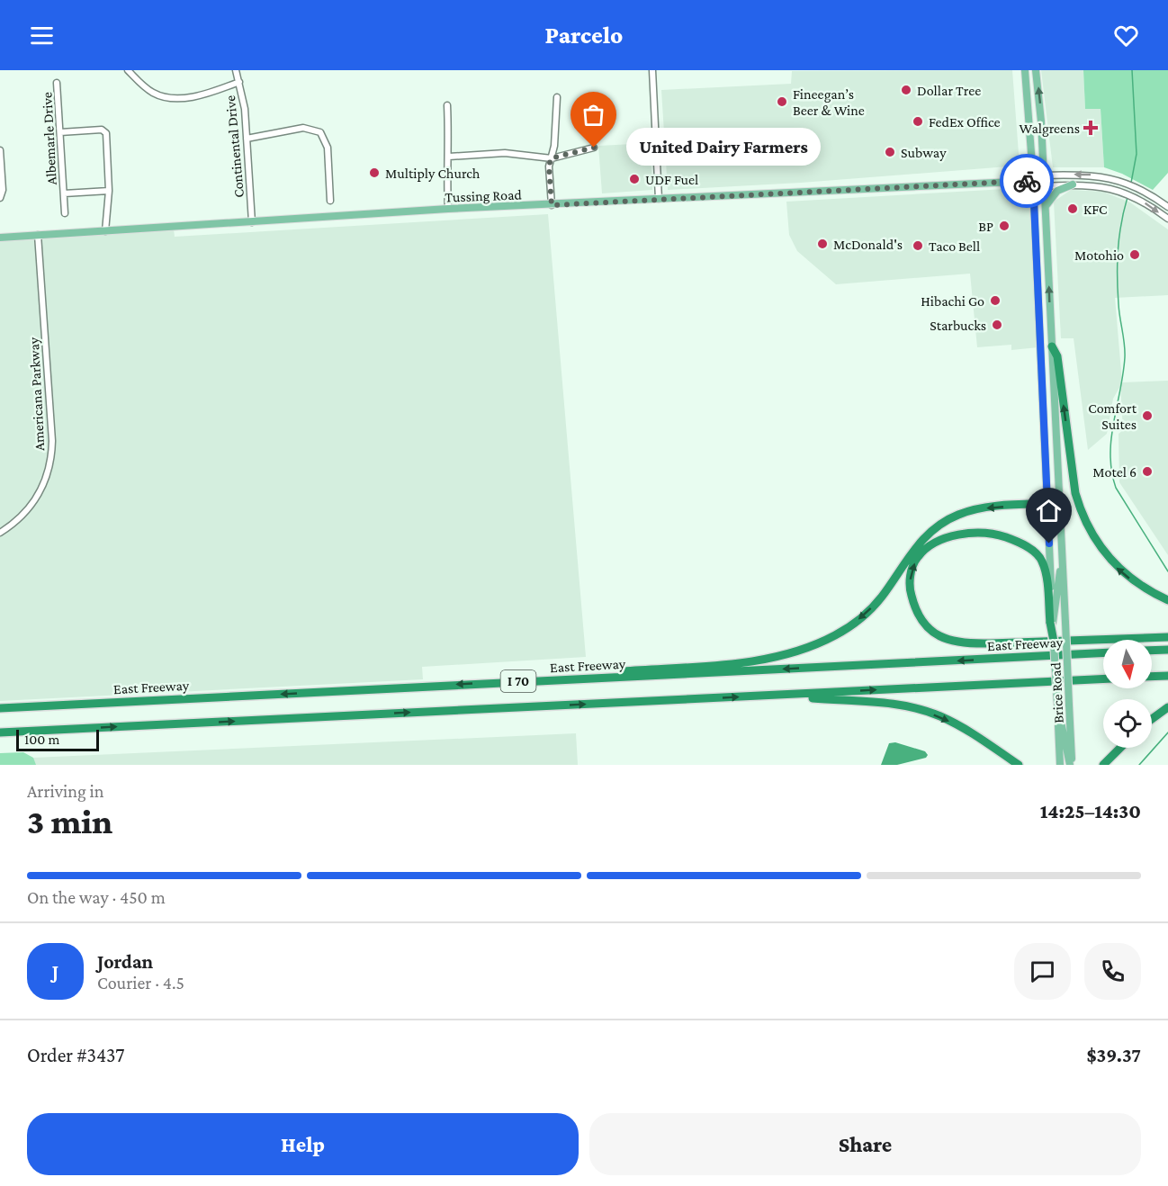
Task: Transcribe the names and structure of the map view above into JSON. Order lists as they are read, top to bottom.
{
  "streets": {
    "highway": ["East Freeway", "I 70"],
    "main road": ["Tussing Road", "Brice Road"],
    "street": ["Albemarle Drive", "Continental Drive", "Americana Parkway"]
  },
  "crossings": [
    ["Continental Drive", "Tussing Road"],
    ["Tussing Road", "Americana Parkway"]
  ],
  "places": {
    "other": [
      "Dollar Tree",
      "Fineegan’s Beer & Wine",
      "FedEx Office",
      "United Dairy Farmers",
      "Subway",
      "Multiply Church",
      "UDF Fuel",
      "KFC",
      "BP",
      "McDonald's",
      "Taco Bell",
      "Motohio",
      "Hibachi Go",
      "Starbucks",
      "Comfort Suites",
      "Motel 6"
    ],
    "health": ["Walgreens"]
  },
  "scale_bar": "100 m",
  "north": "bottom",
  "page": {
    "header": "Parcelo",
    "bubble": "United Dairy Farmers",
    "scale": "100 m",
    "heading": ["3 min", "Arriving in", "14:25–14:30"],
    "panel": [
      "Jordan",
      "Courier · 4.5",
      "Order #3437",
      "$39.37"
    ],
    "bar": "On the way · 450 m",
    "round": "J",
    "buttons": ["Help", "Share"]
  }
}
